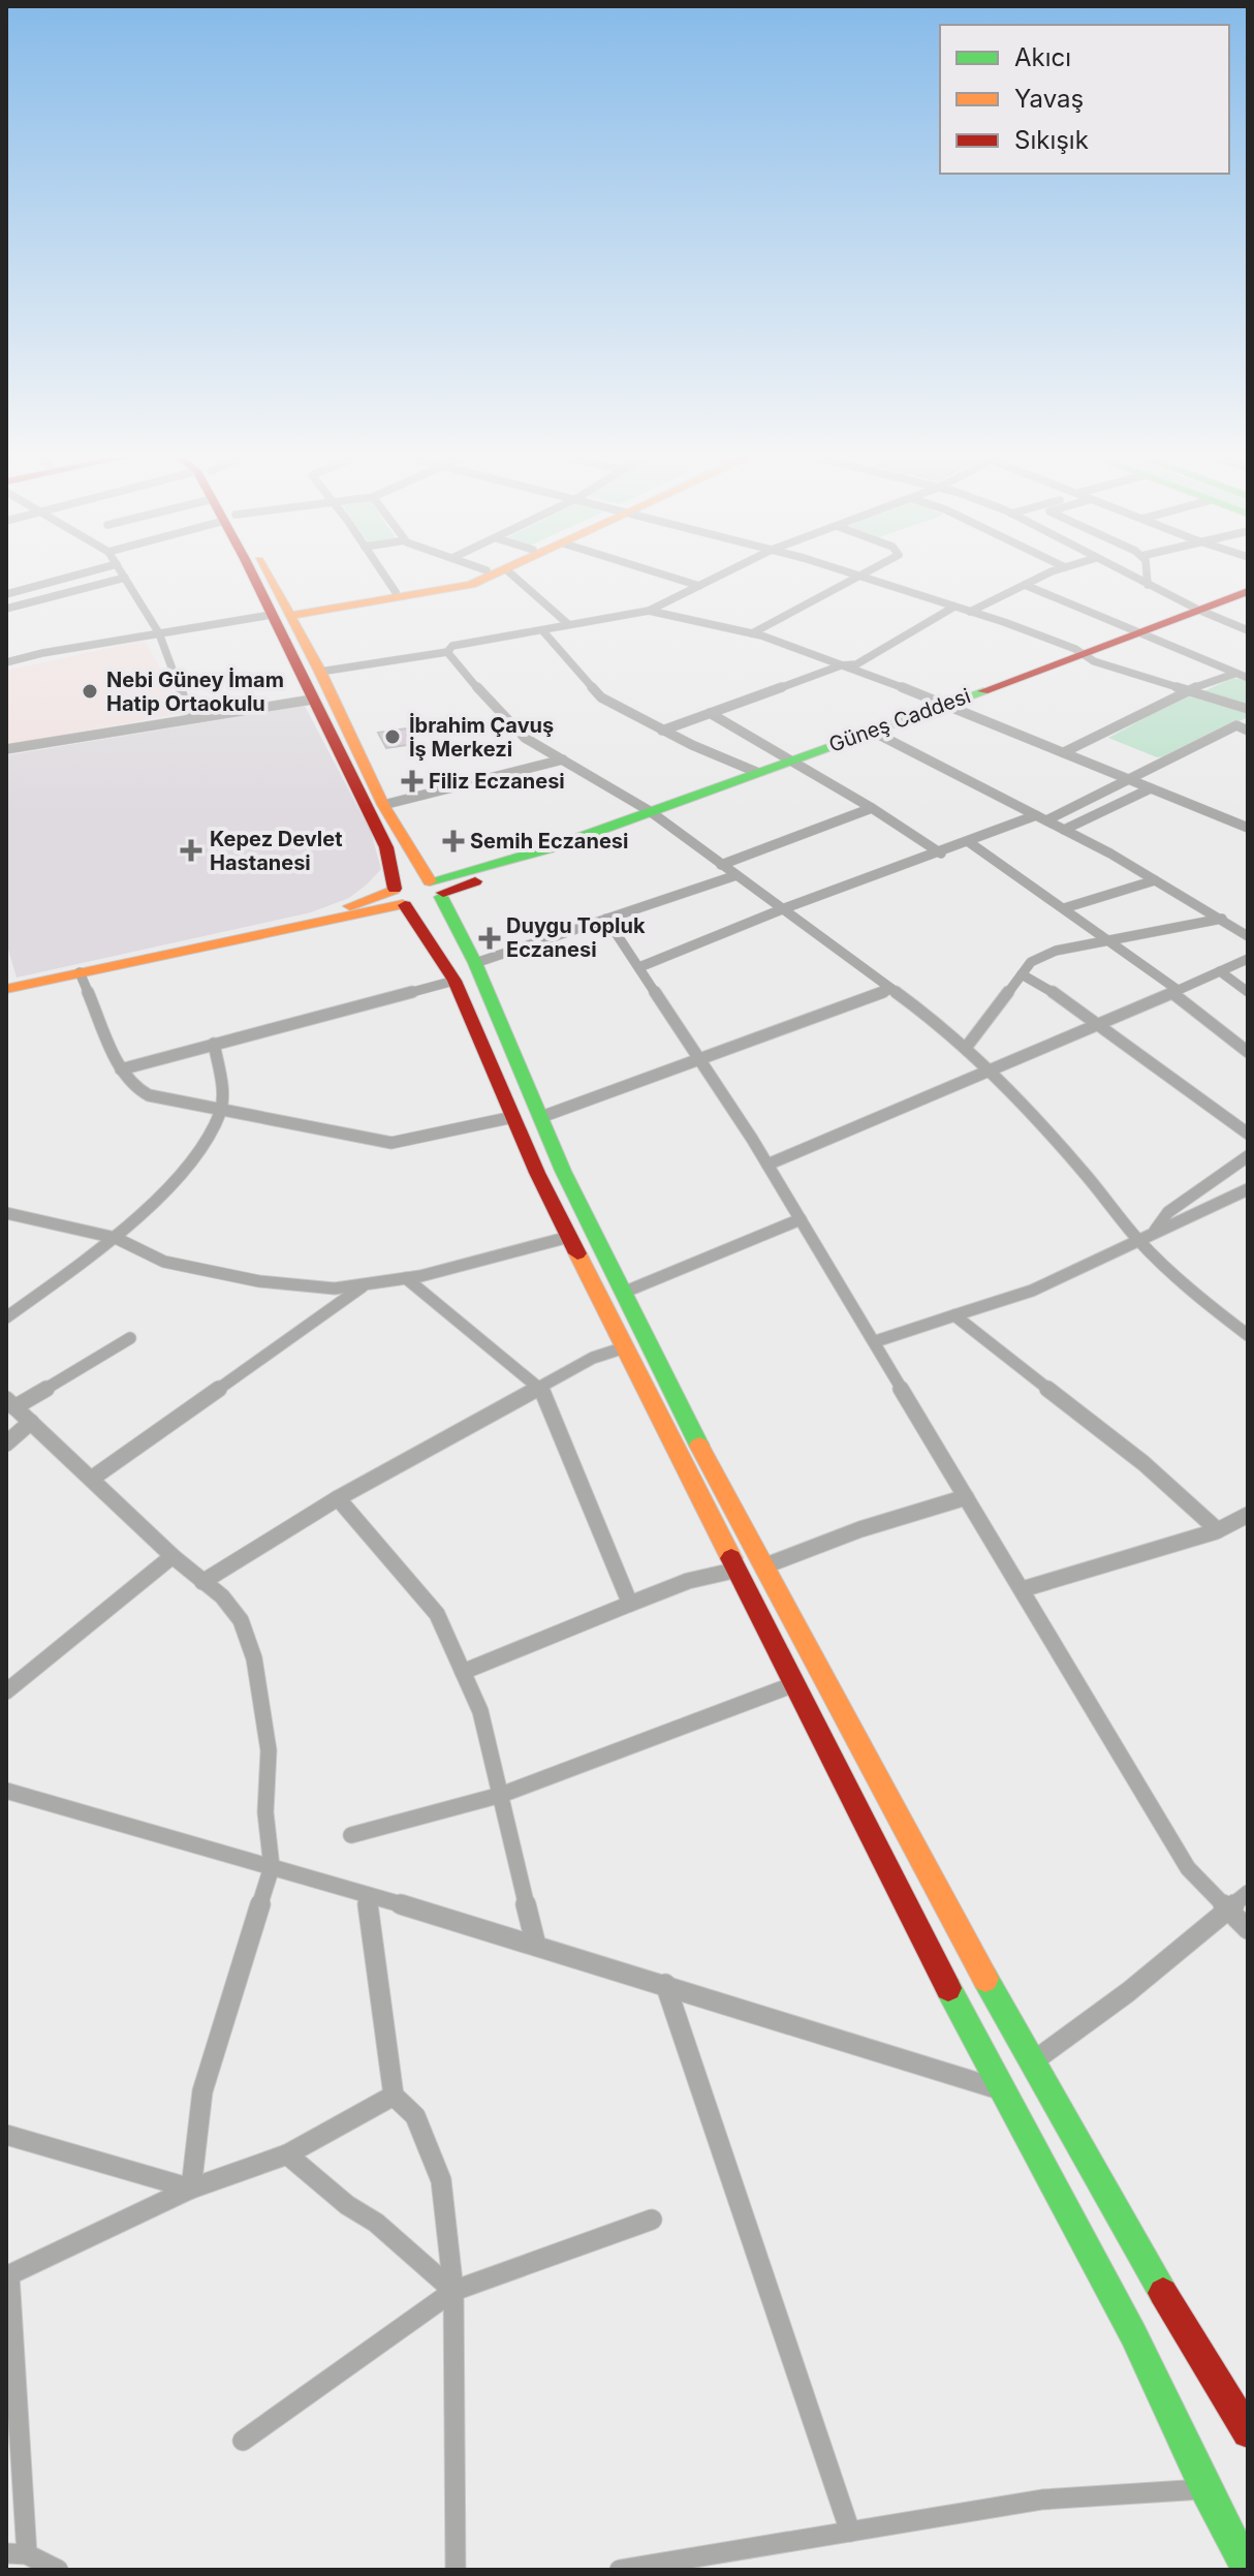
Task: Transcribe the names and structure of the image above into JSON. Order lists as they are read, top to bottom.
{
  "streets": {
    "main road": ["Güneş Caddesi"]
  },
  "places": {
    "other": ["Nebi Güney İmam Hatip Ortaokulu", "İbrahim Çavuş İş Merkezi"],
    "health": [
      "Filiz Eczanesi",
      "Semih Eczanesi",
      "Kepez Devlet Hastanesi",
      "Duygu Topluk Eczanesi"
    ]
  },
  "legend": ["Akıcı", "Yavaş", "Sıkışık"]
}
